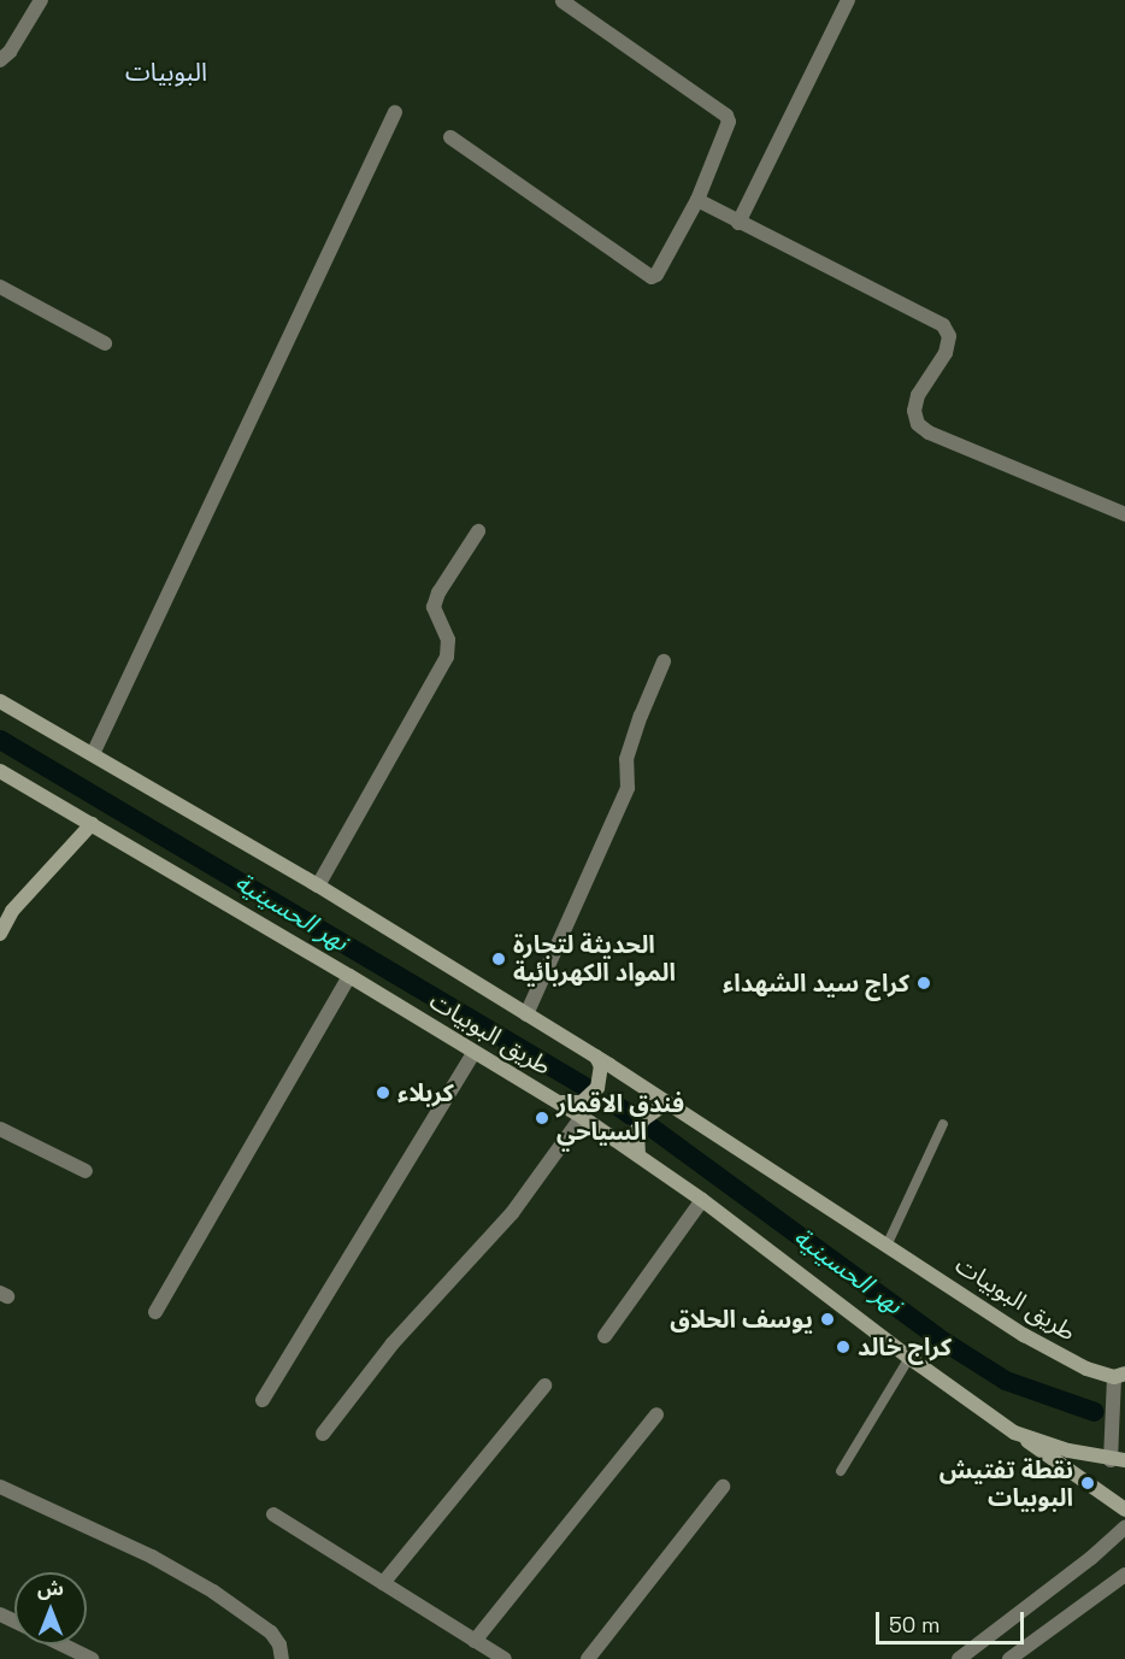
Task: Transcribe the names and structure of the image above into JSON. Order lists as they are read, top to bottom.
{
  "streets": {
    "main road": ["طريق البوبيات"]
  },
  "districts": ["البوبيات"],
  "water": ["نهر الحسينية"],
  "places": [
    "الحديثة لتجارة المواد الكهربائية",
    "كراج سيد الشهداء",
    "كربلاء",
    "فندق الاقمار السياحي",
    "يوسف الحلاق",
    "كراج خالد",
    "نقطة تفتيش البوبيات"
  ],
  "scale_bar": "50 m",
  "north": "top"
}
